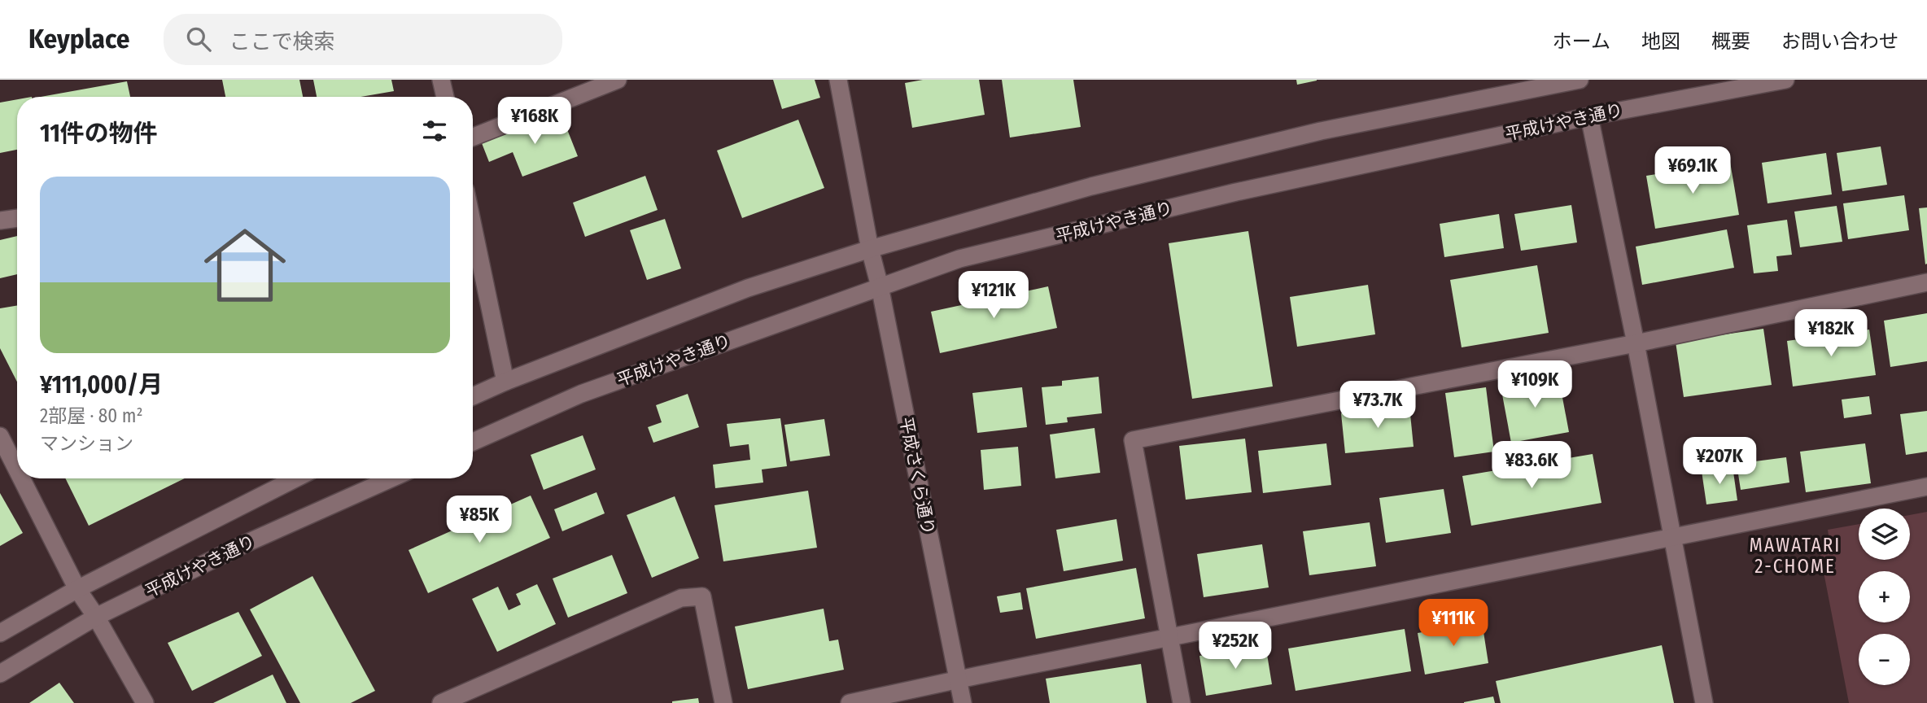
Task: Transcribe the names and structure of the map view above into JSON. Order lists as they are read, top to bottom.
{
  "streets": {
    "street": ["平成けやき通り", "平成さくら通り"]
  },
  "crossings": [
    ["平成けやき通り", "平成さくら通り"]
  ],
  "districts": ["MAWATARI 2-CHOME"],
  "page": {
    "header": "Keyplace",
    "search": "ここで検索",
    "nav": [
      "ホーム",
      "地図",
      "概要",
      "お問い合わせ"
    ],
    "price": [
      "¥168K",
      "¥69.1K",
      "¥121K",
      "¥182K",
      "¥109K",
      "¥73.7K",
      "¥207K",
      "¥83.6K",
      "¥85K",
      "¥111K",
      "¥252K"
    ],
    "heading": "11件の物件",
    "list": [
      {
        "name": "¥111,000/月",
        "note": "2部屋 · 80 m² · マンション"
      }
    ],
    "map_buttons": ["+", "−"]
  }
}
